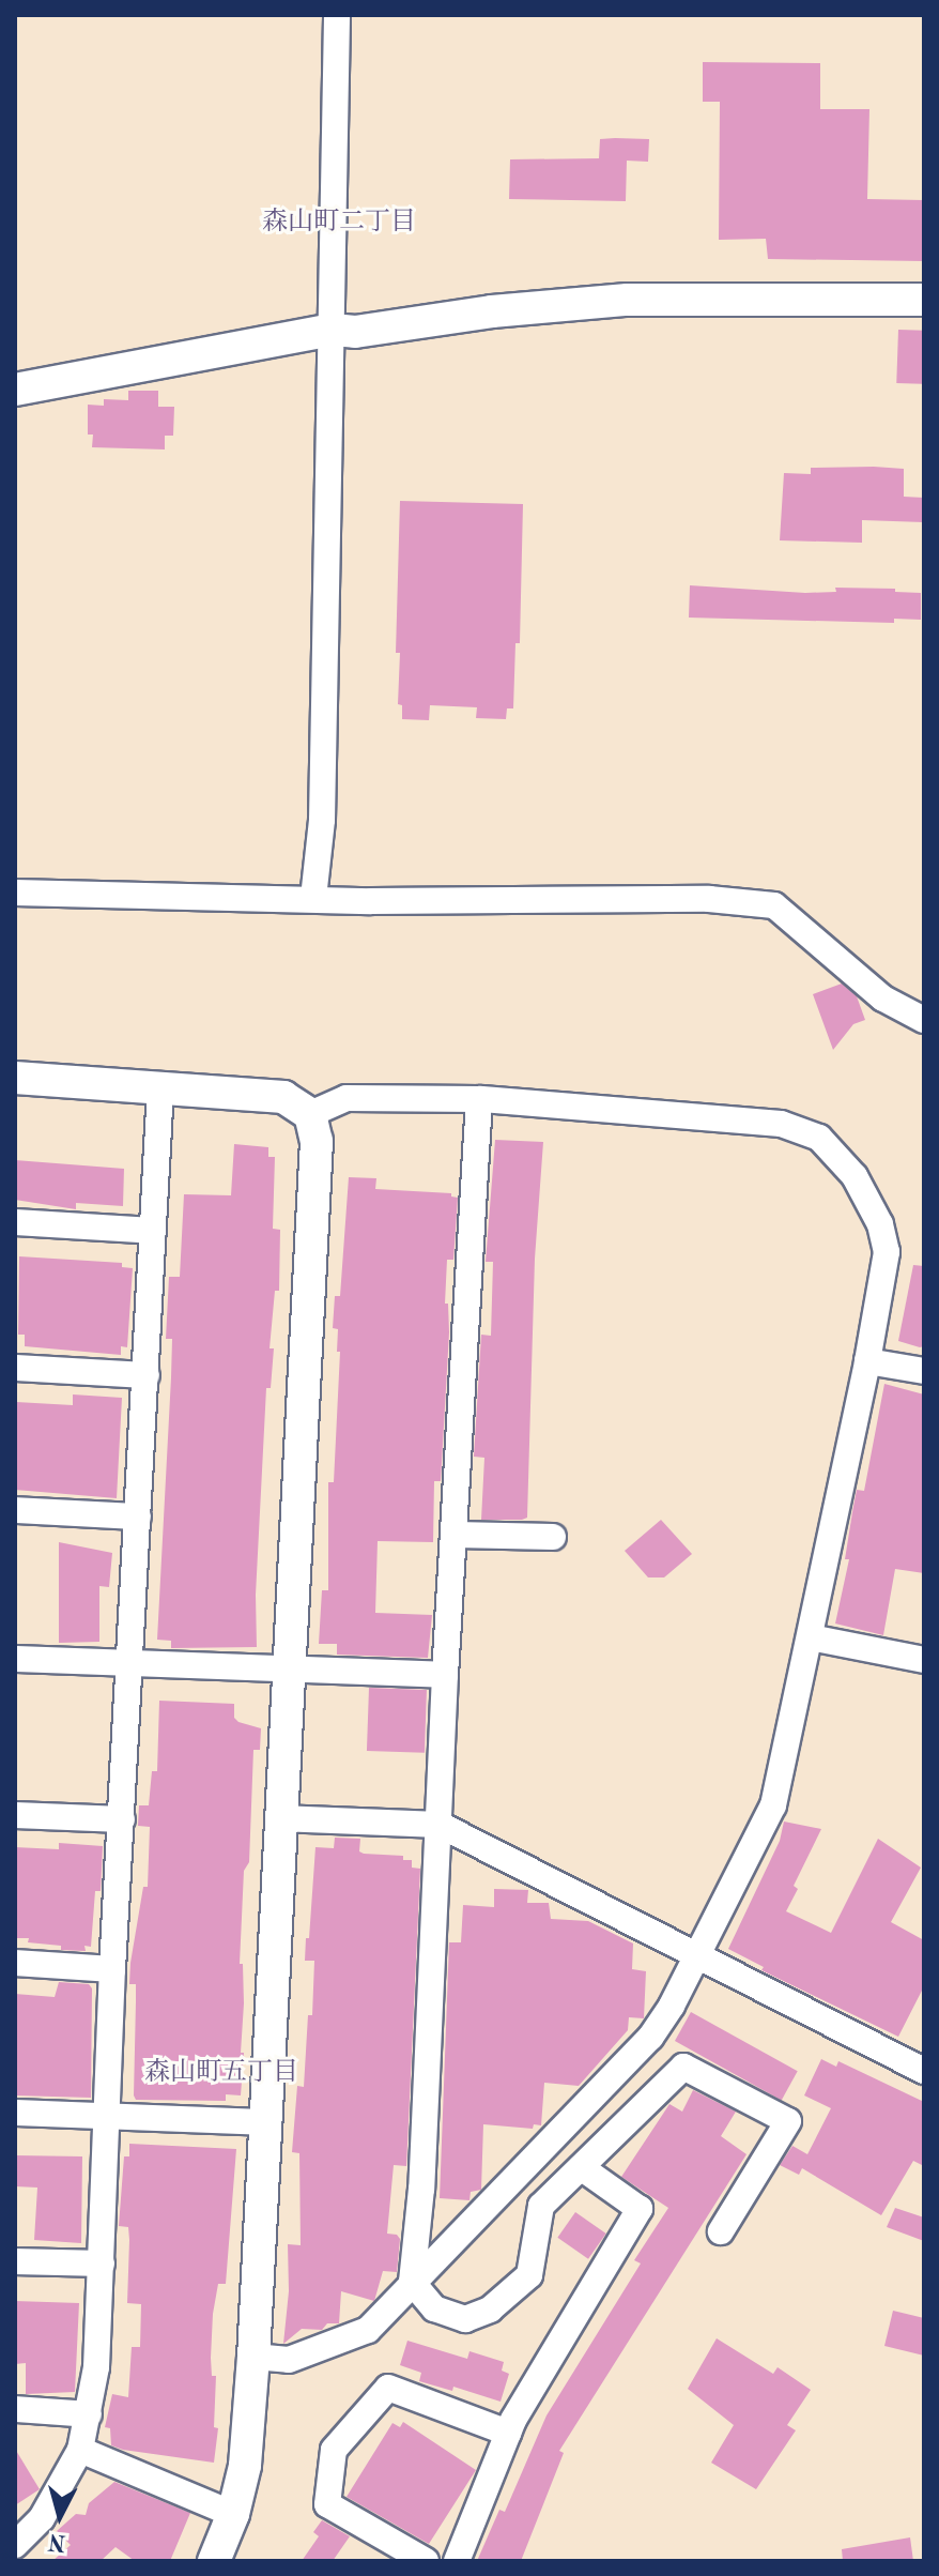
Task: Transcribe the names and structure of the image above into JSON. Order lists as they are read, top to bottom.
{
  "districts": ["森山町二丁目", "森山町五丁目"],
  "north": "bottom"
}
